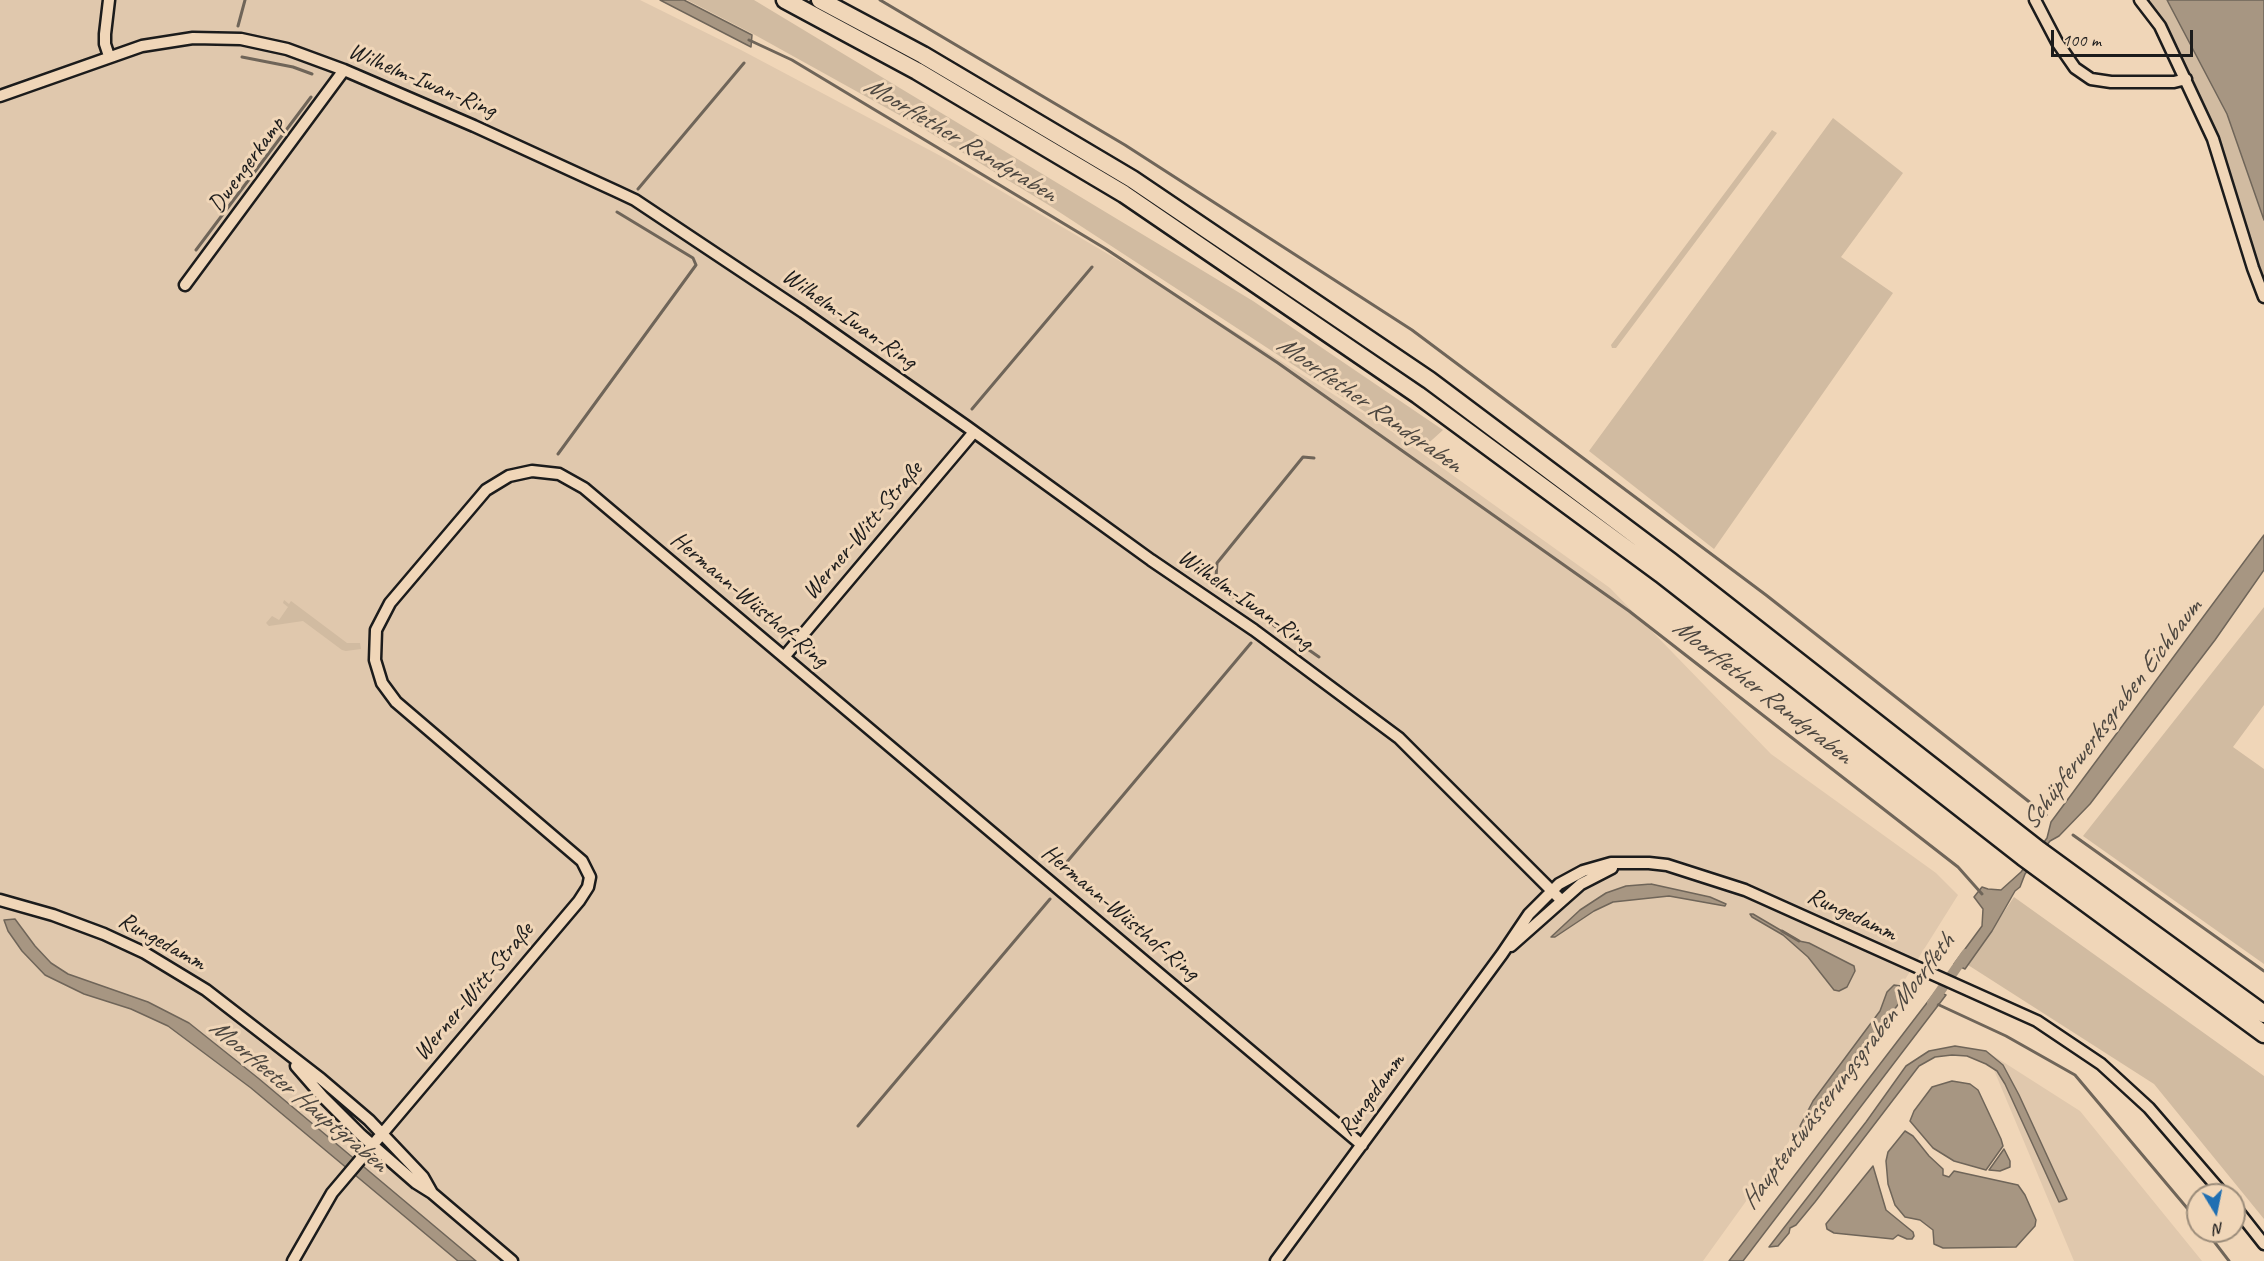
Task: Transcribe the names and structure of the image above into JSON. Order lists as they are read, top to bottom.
{
  "streets": {
    "street": [
      "Wilhelm-Iwan-Ring",
      "Dwengerkamp",
      "Werner-Witt-Straße",
      "Hermann-Wüsthof-Ring",
      "Rungedamm"
    ]
  },
  "crossings": [
    ["Wilhelm-Iwan-Ring", "Dwengerkamp"],
    ["Wilhelm-Iwan-Ring", "Werner-Witt-Straße"],
    ["Wilhelm-Iwan-Ring", "Rungedamm"],
    ["Werner-Witt-Straße", "Hermann-Wüsthof-Ring"],
    ["Werner-Witt-Straße", "Rungedamm"],
    ["Hermann-Wüsthof-Ring", "Rungedamm"]
  ],
  "water": [
    "Moorflether Randgraben",
    "Schüpferwerksgraben Eichbaum",
    "Hauptentwässerungsgraben Moorfleth",
    "Moorfleeter Hauptgraben"
  ],
  "scale_bar": "100 m",
  "north": "bottom"
}
